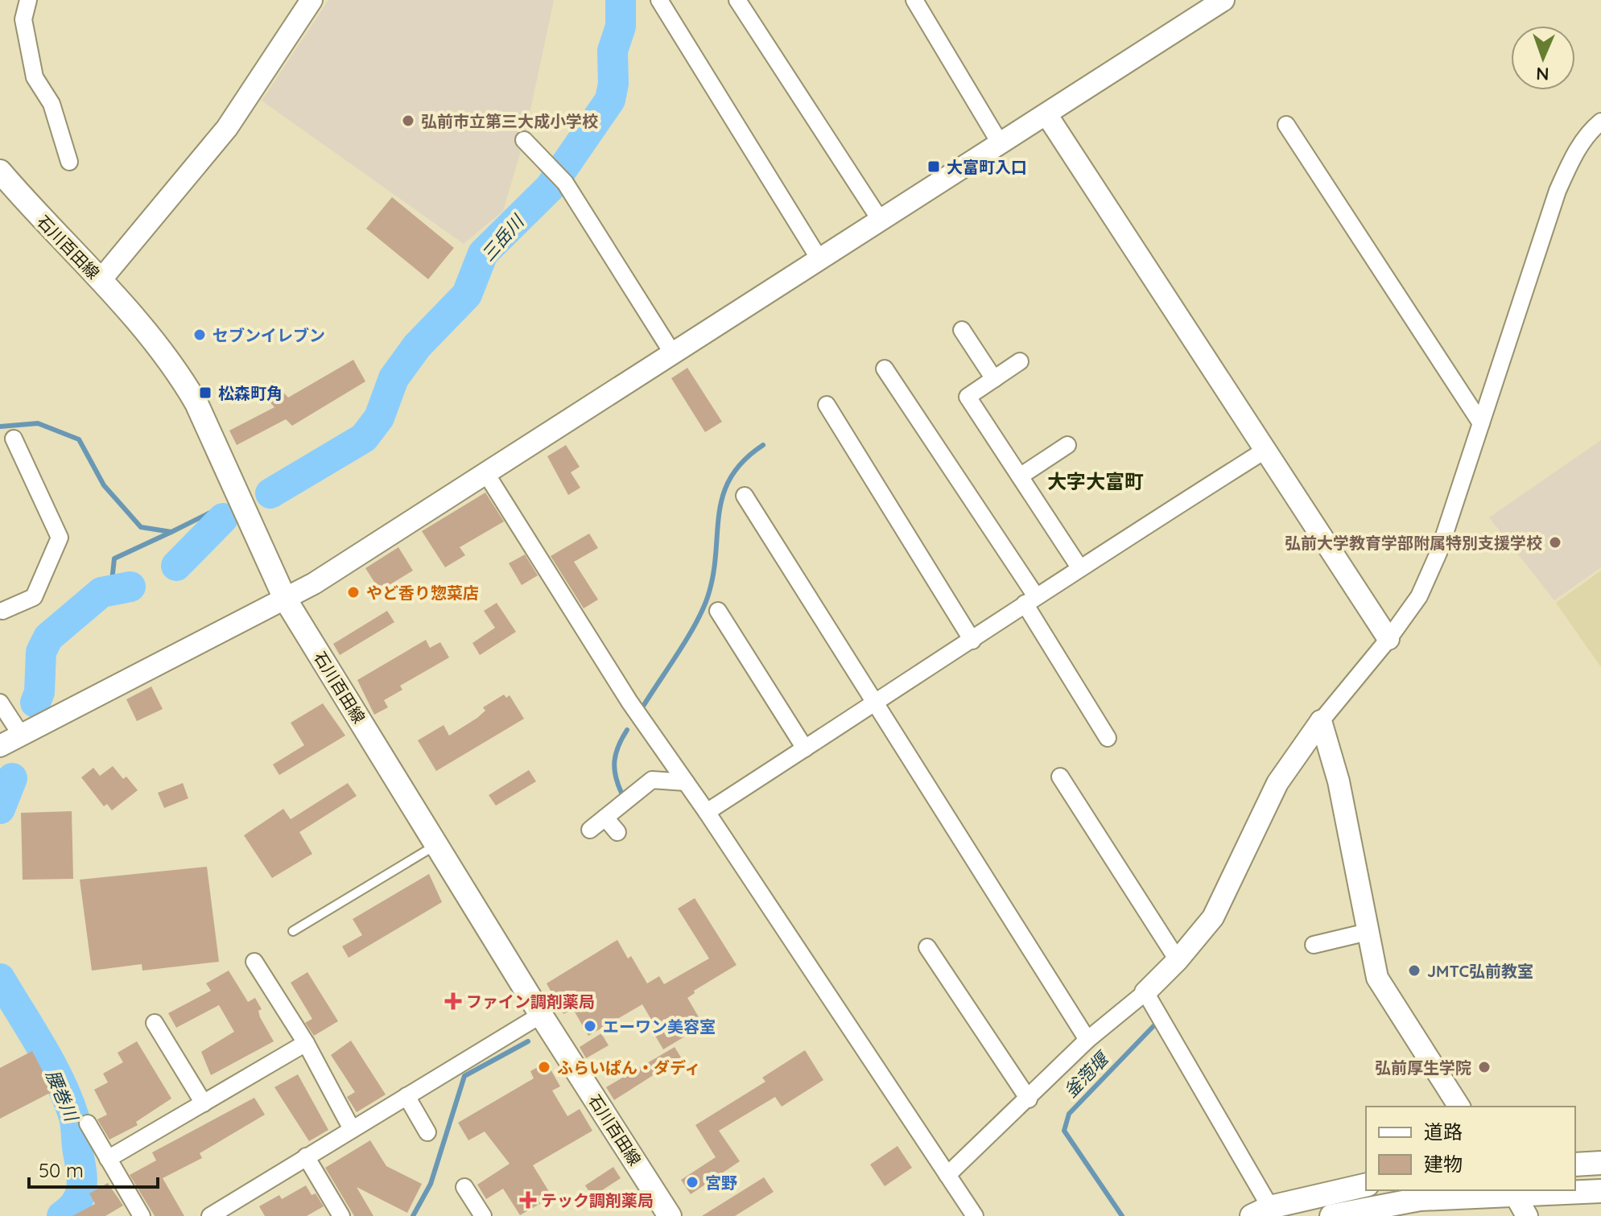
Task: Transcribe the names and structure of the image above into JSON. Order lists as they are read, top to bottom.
{
  "streets": {
    "main road": ["石川百田線"]
  },
  "districts": ["大字大富町"],
  "water": ["三岳川", "釜萢堰", "腰巻川"],
  "places": {
    "other": [
      "弘前市立第三大成小学校",
      "セブンイレブン",
      "弘前大学教育学部附属特別支援学校",
      "やど香り惣菜店",
      "JMTC弘前教室",
      "エーワン美容室",
      "ふらいぱん・ダディ",
      "弘前厚生学院",
      "宮野"
    ],
    "transit": ["大富町入口", "松森町角"],
    "health": ["ファイン調剤薬局", "テック調剤薬局"]
  },
  "legend": ["道路", "建物"],
  "scale_bar": "50 m",
  "north": "bottom"
}
